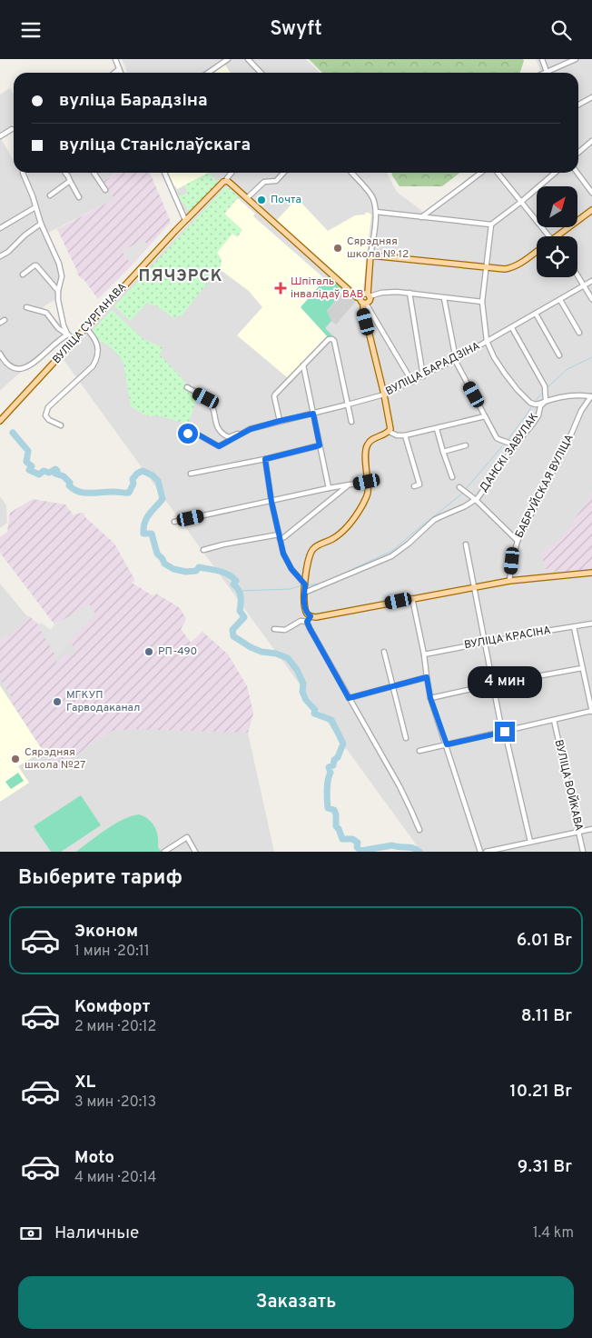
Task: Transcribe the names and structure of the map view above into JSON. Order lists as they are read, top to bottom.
{
  "streets": {
    "main road": ["ВУЛІЦА СУРГАНАВА"],
    "street": [
      "ВУЛІЦА БАРАДЗІНА",
      "ДАНСКІ ЗАВУЛАК",
      "БАБРУЙСКАЯ ВУЛІЦА",
      "ВУЛІЦА КРАСІНА",
      "ВУЛІЦА ВОЙКАВА"
    ]
  },
  "crossings": [
    ["ВУЛІЦА БАРАДЗІНА", "БАБРУЙСКАЯ ВУЛІЦА"],
    ["ДАНСКІ ЗАВУЛАК", "БАБРУЙСКАЯ ВУЛІЦА"]
  ],
  "districts": ["ПЯЧЭРСК"],
  "places": {
    "other": [
      "Почта",
      "Сярэдняя школа № 12",
      "РП-490",
      "МГКУП Гарводаканал",
      "Сярэдняя школа №27"
    ],
    "health": ["Шпіталь інвалідаў ВАВ"]
  },
  "north": "top right",
  "page": {
    "header": "Swyft",
    "banner": ["вуліца Барадзіна", "вуліца Станіслаўскага"],
    "bubble": "4 мин",
    "heading": "Выберите тариф",
    "list": [
      {
        "name": "Эконом",
        "note": "1 мин · 20:11",
        "value": "6.01 Br"
      },
      {
        "name": "Комфорт",
        "note": "2 мин · 20:12",
        "value": "8.11 Br"
      },
      {
        "name": "XL",
        "note": "3 мин · 20:13",
        "value": "10.21 Br"
      },
      {
        "name": "Moto",
        "note": "4 мин · 20:14",
        "value": "9.31 Br"
      }
    ],
    "pay": ["Наличные", "1.4 km"],
    "buttons": "Заказать"
  }
}
